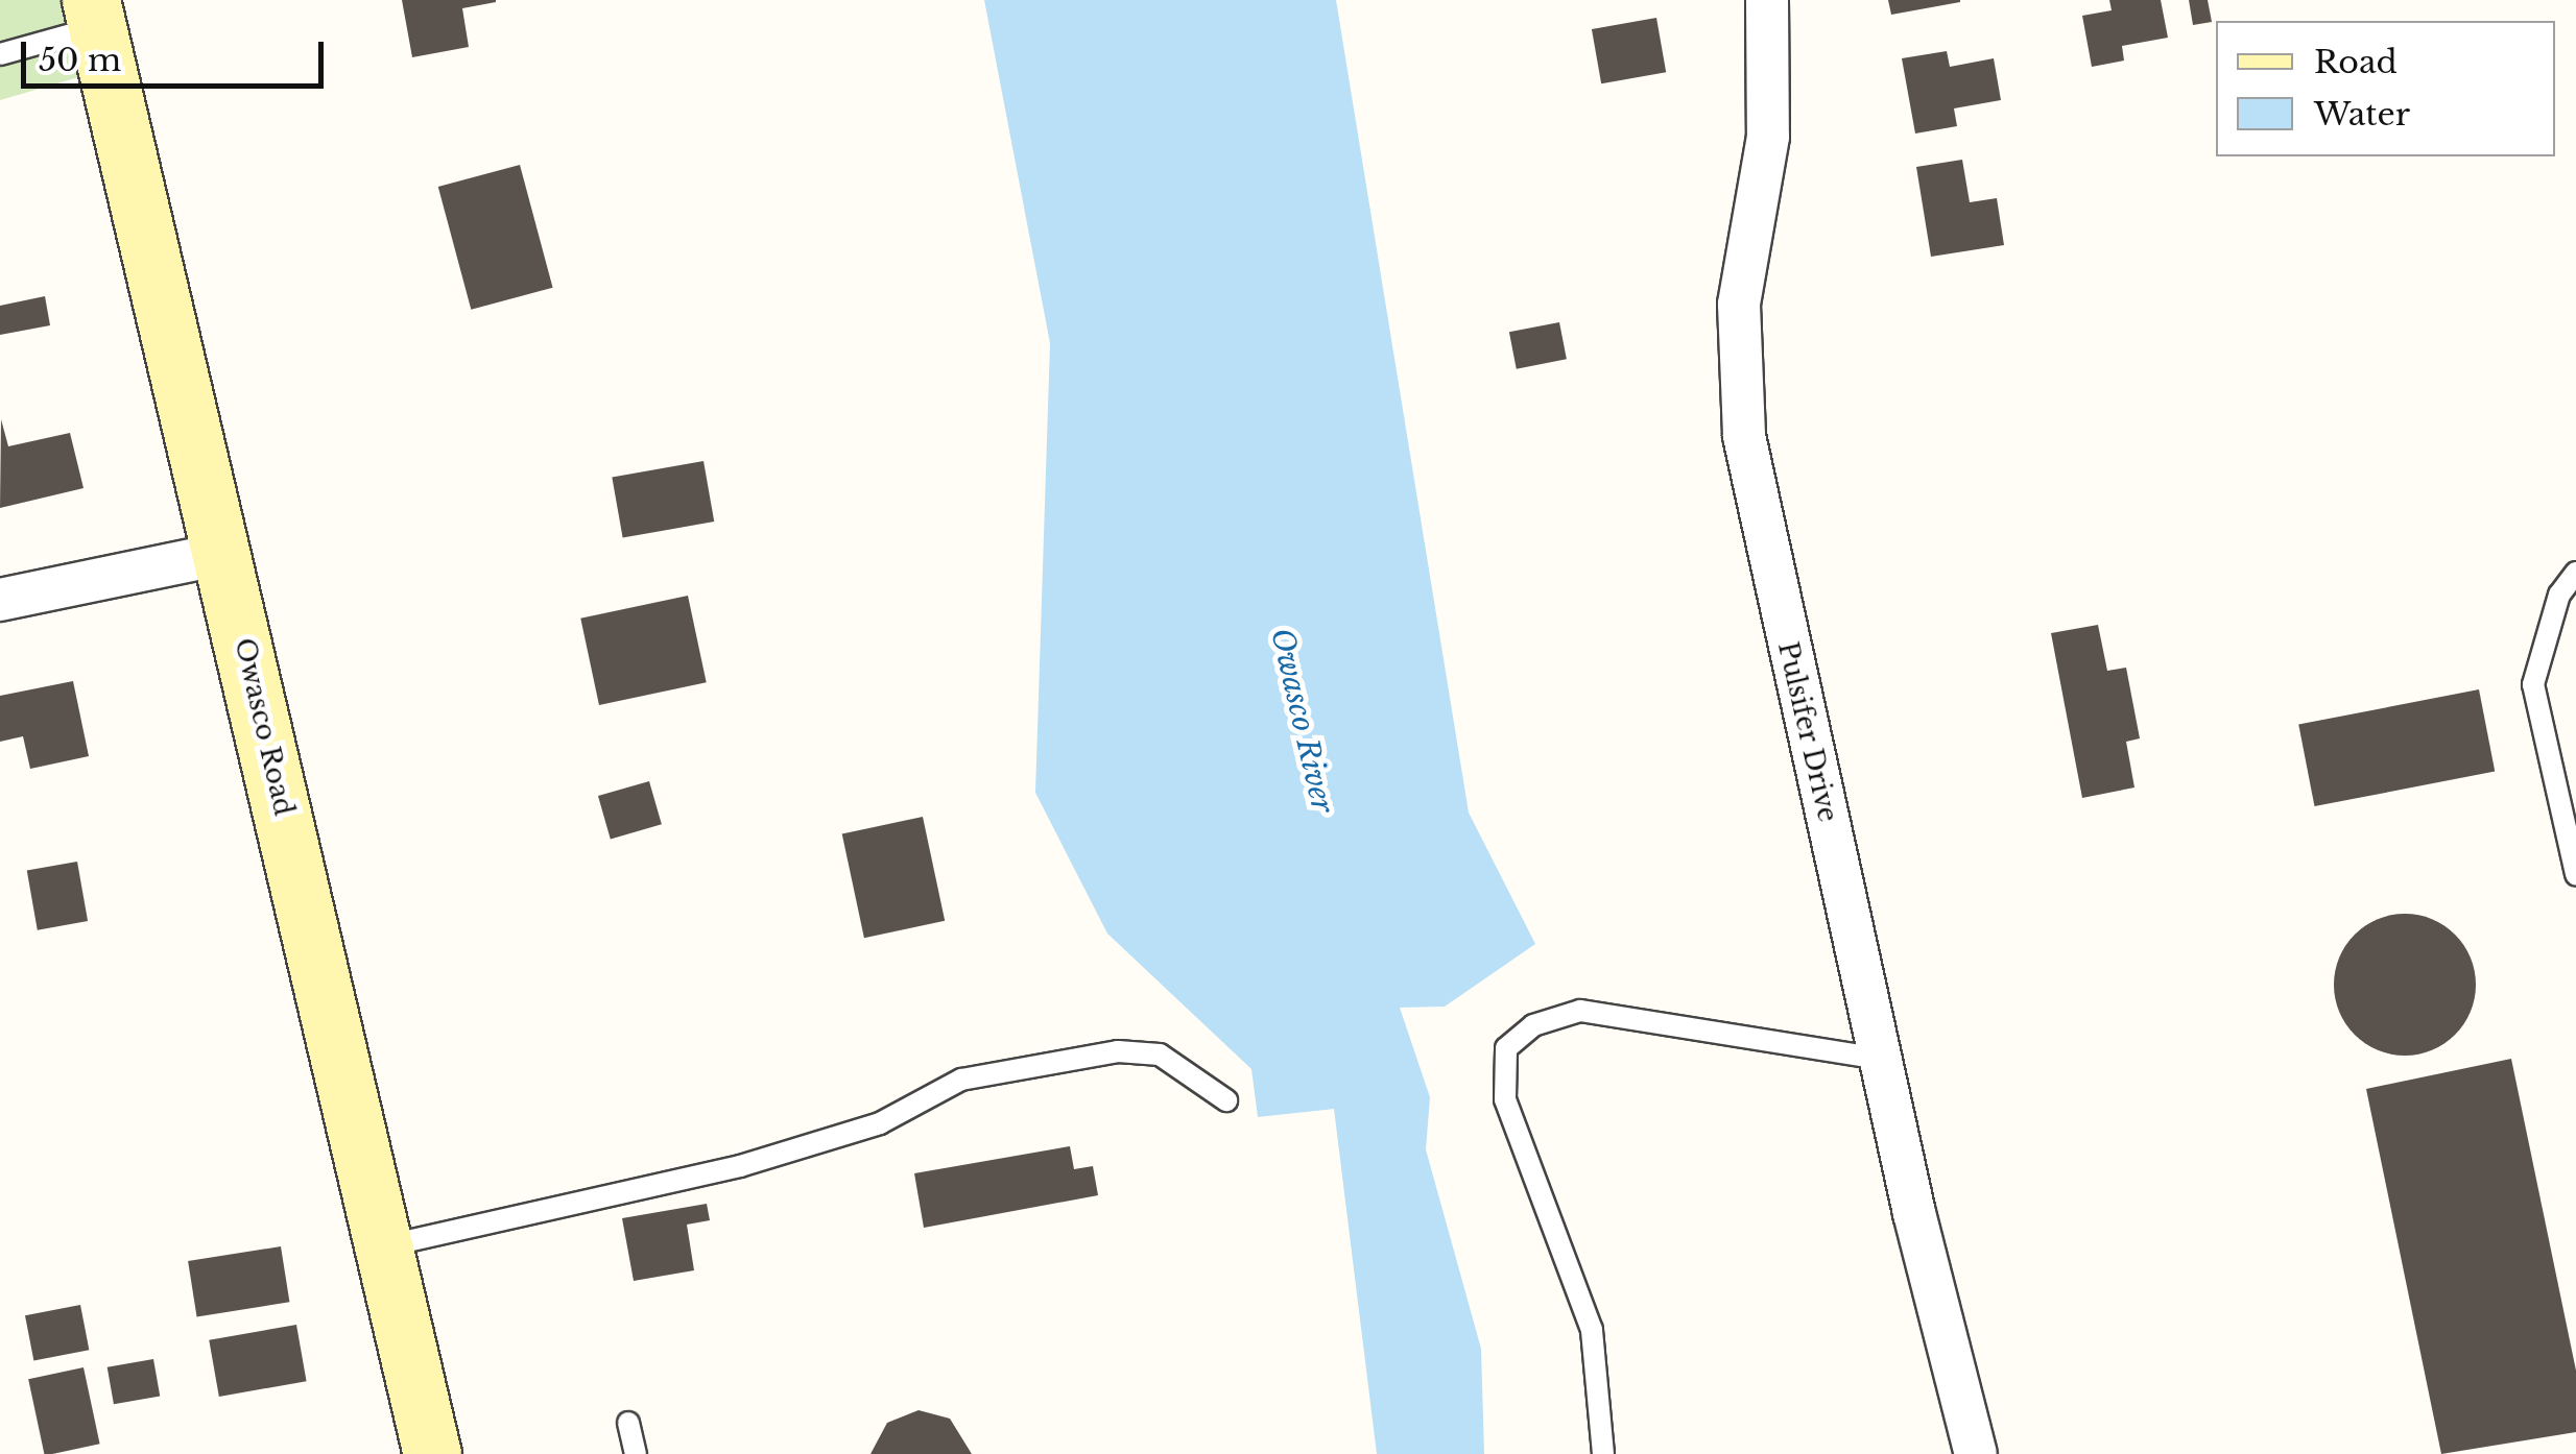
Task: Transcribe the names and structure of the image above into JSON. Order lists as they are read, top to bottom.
{
  "streets": {
    "main road": ["Owasco Road"],
    "street": ["Pulsifer Drive"]
  },
  "water": ["Owasco River"],
  "legend": ["Road", "Water"],
  "scale_bar": "50 m"
}
